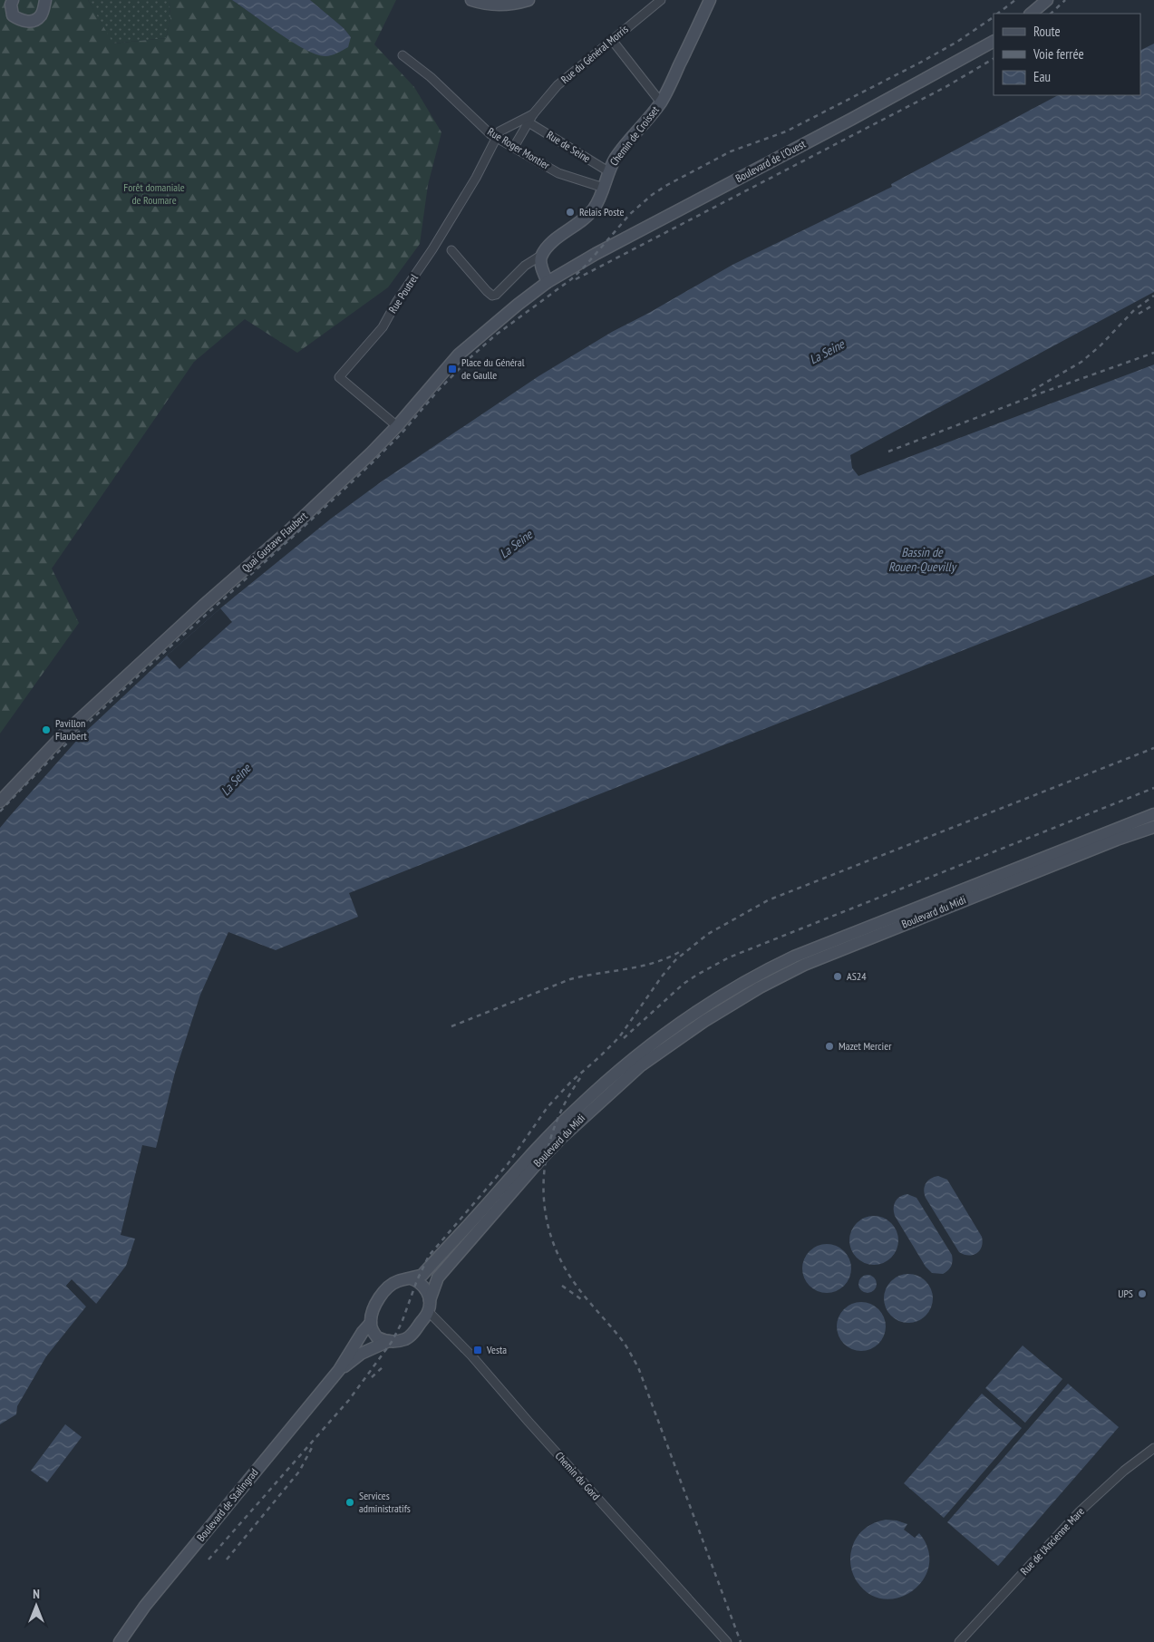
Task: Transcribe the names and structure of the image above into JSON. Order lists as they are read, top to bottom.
{
  "streets": {
    "main road": [
      "Chemin de Croisset",
      "Boulevard de l'Ouest",
      "Quai Gustave Flaubert",
      "Boulevard du Midi",
      "Boulevard de Stalingrad"
    ],
    "street": [
      "Rue du Général Morris",
      "Rue de Seine",
      "Rue Roger Montier",
      "Rue Poutrel",
      "Chemin du Gord",
      "Rue de l'Ancienne Mare"
    ]
  },
  "crossings": [
    ["Rue du Général Morris", "Rue de Seine"],
    ["Rue du Général Morris", "Rue Roger Montier"],
    ["Rue du Général Morris", "Rue Poutrel"],
    ["Chemin de Croisset", "Rue de Seine"],
    ["Chemin de Croisset", "Rue Roger Montier"],
    ["Rue Roger Montier", "Rue Poutrel"],
    ["Boulevard de l'Ouest", "Quai Gustave Flaubert"],
    ["Rue Poutrel", "Quai Gustave Flaubert"],
    ["Boulevard du Midi", "Chemin du Gord"],
    ["Boulevard du Midi", "Boulevard de Stalingrad"],
    ["Chemin du Gord", "Boulevard de Stalingrad"]
  ],
  "water": ["La Seine", "Bassin de Rouen-Quevilly"],
  "parks": ["Forêt domaniale de Roumare"],
  "places": {
    "other": [
      "Relais Poste",
      "Pavillon Flaubert",
      "AS24",
      "Mazet Mercier",
      "UPS",
      "Services administratifs"
    ],
    "transit": ["Place du Général de Gaulle", "Vesta"]
  },
  "legend": ["Route", "Voie ferrée", "Eau"],
  "north": "top"
}
